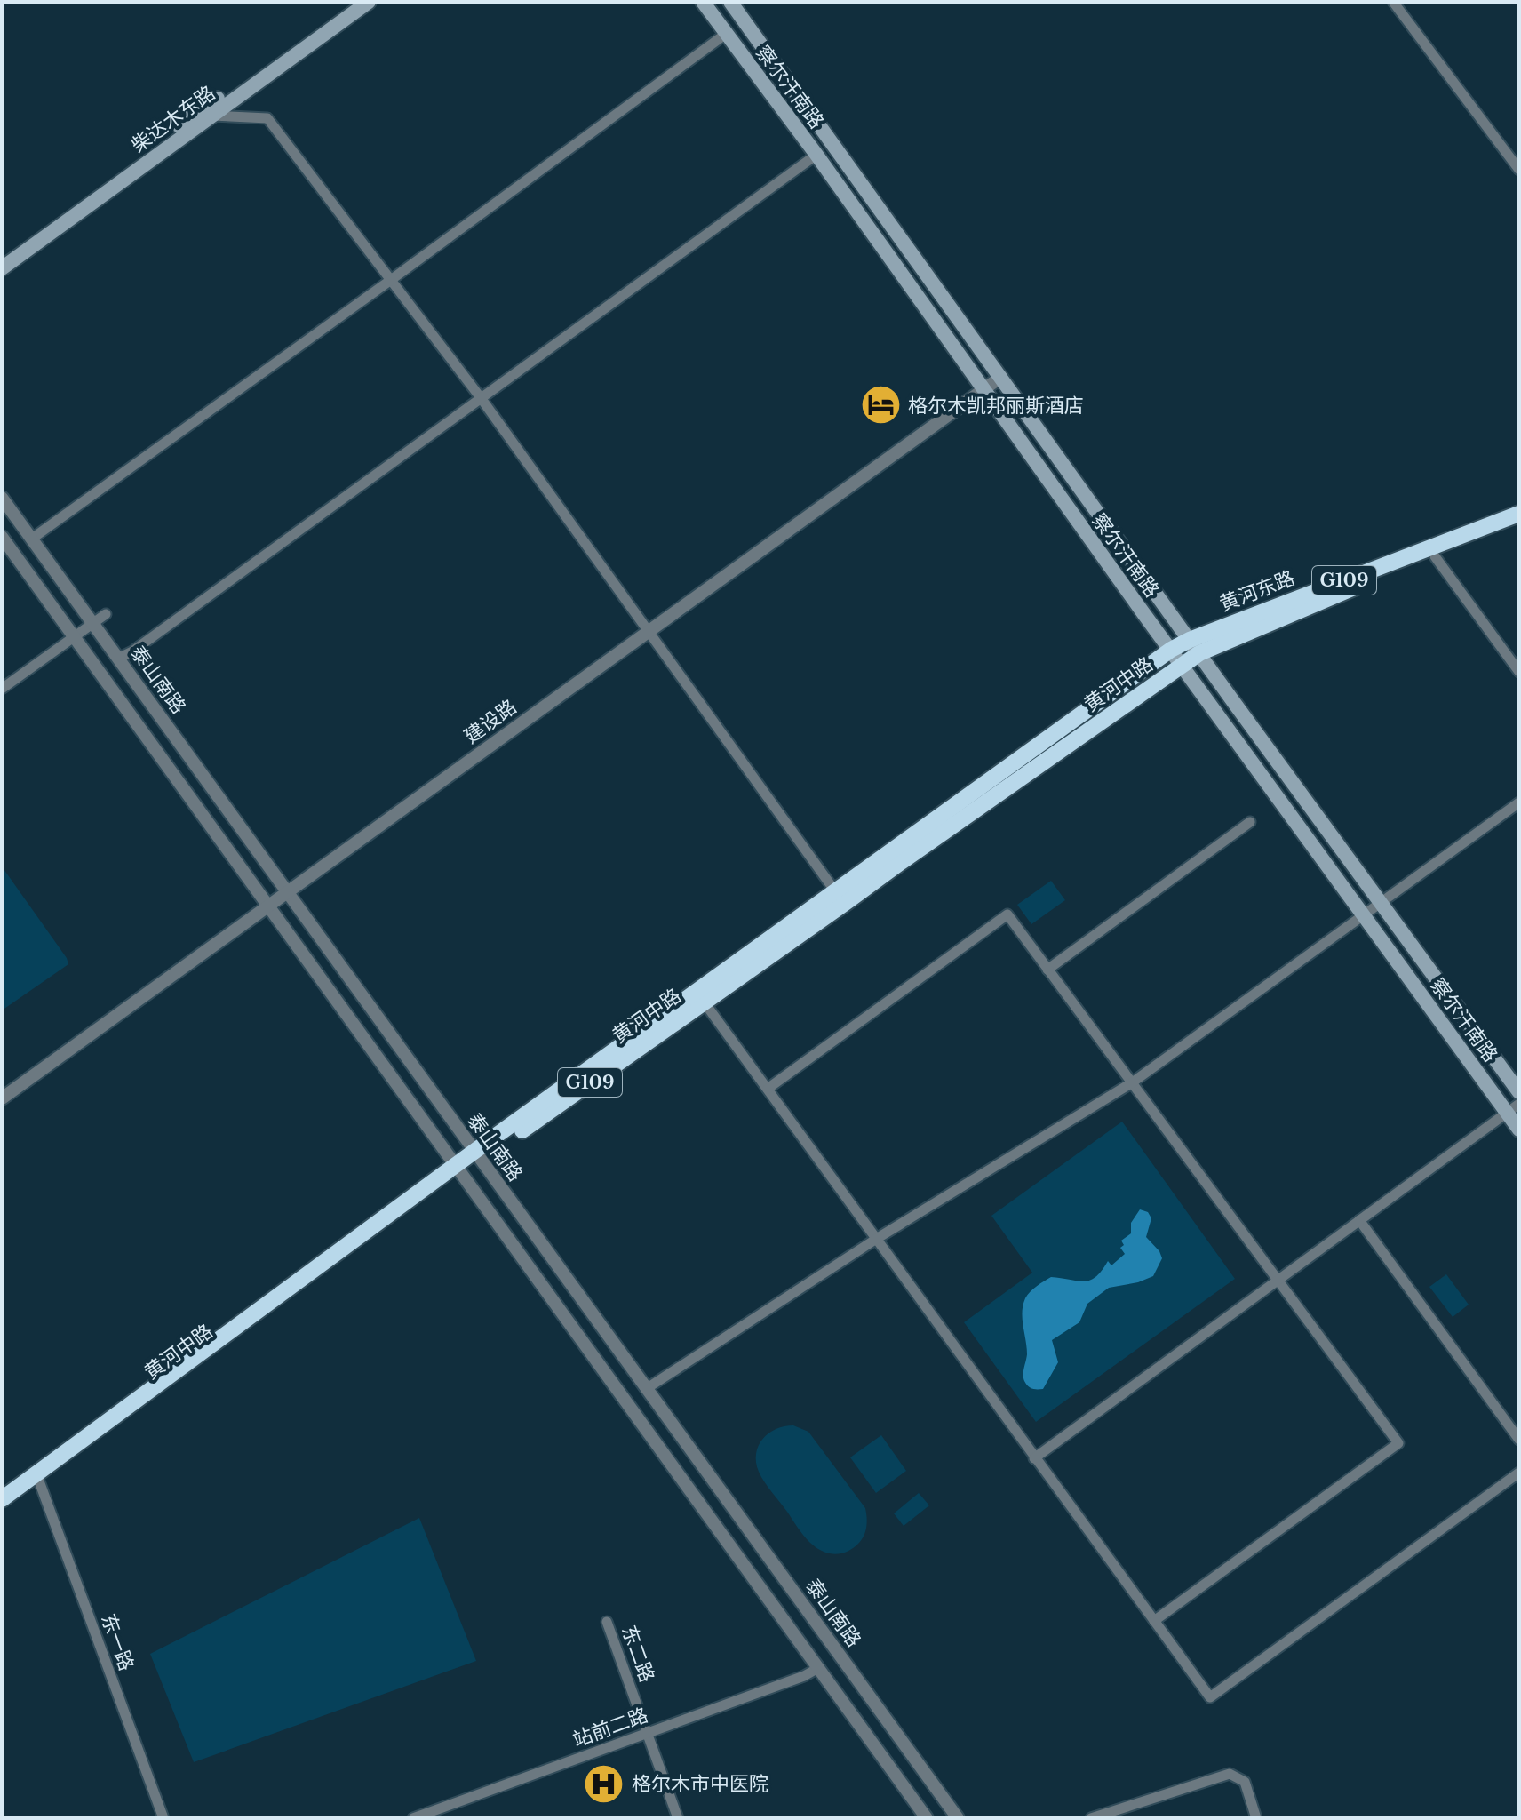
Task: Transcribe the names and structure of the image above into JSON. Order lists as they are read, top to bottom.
{
  "streets": {
    "highway": ["G109", "黄河东路", "黄河中路"],
    "main road": ["察尔汗南路", "柴达木东路"],
    "street": [
      "泰山南路",
      "建设路",
      "东一路",
      "东二路",
      "站前二路"
    ]
  },
  "crossings": [
    ["察尔汗南路", "黄河东路"],
    ["察尔汗南路", "黄河中路"],
    ["察尔汗南路", "建设路"],
    ["黄河东路", "黄河中路"],
    ["泰山南路", "黄河中路"],
    ["泰山南路", "建设路"],
    ["黄河中路", "东一路"],
    ["东二路", "站前二路"]
  ],
  "places": {
    "hotel": ["格尔木凯邦丽斯酒店"],
    "hospital": ["格尔木市中医院"]
  }
}
